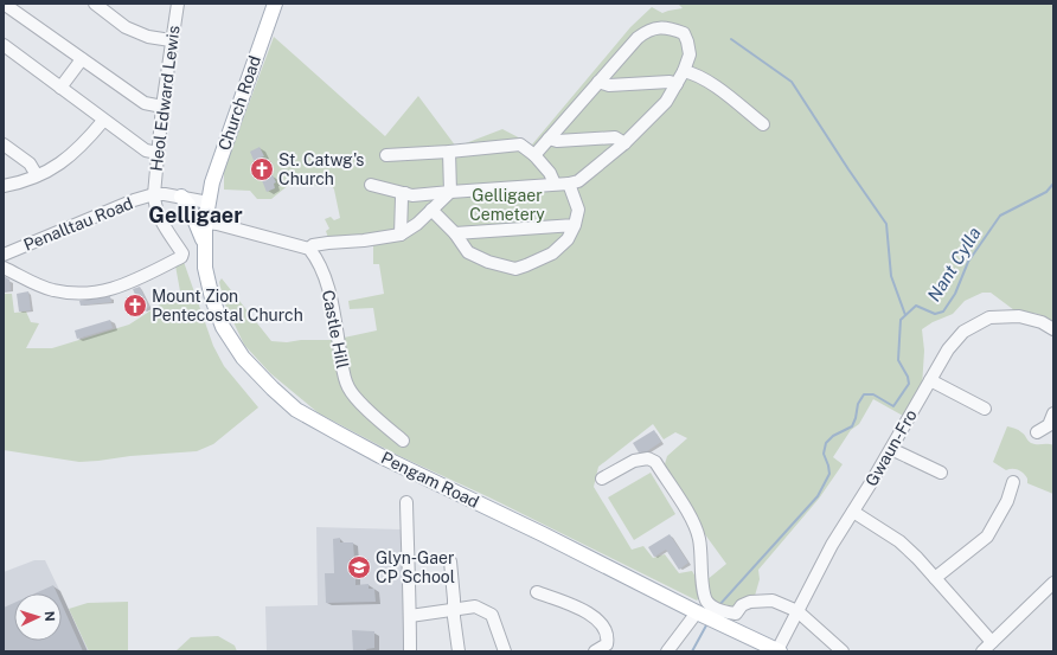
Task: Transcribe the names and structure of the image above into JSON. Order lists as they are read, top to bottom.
{
  "streets": {
    "main road": ["Church Road", "Pengam Road"],
    "street": [
      "Heol Edward Lewis",
      "Penalltau Road",
      "Castle Hill",
      "Gwaun-Fro"
    ]
  },
  "crossings": [
    ["Heol Edward Lewis", "Penalltau Road"],
    ["Church Road", "Penalltau Road"],
    ["Church Road", "Pengam Road"],
    ["Penalltau Road", "Pengam Road"],
    ["Gwaun-Fro", "Pengam Road"]
  ],
  "districts": ["Gelligaer"],
  "water": ["Nant Cylla"],
  "parks": ["Gelligaer Cemetery"],
  "places": {
    "church": ["St. Catwg's Church", "Mount Zion Pentecostal Church"],
    "school or university": ["Glyn-Gaer CP School"]
  },
  "north": "right"
}
